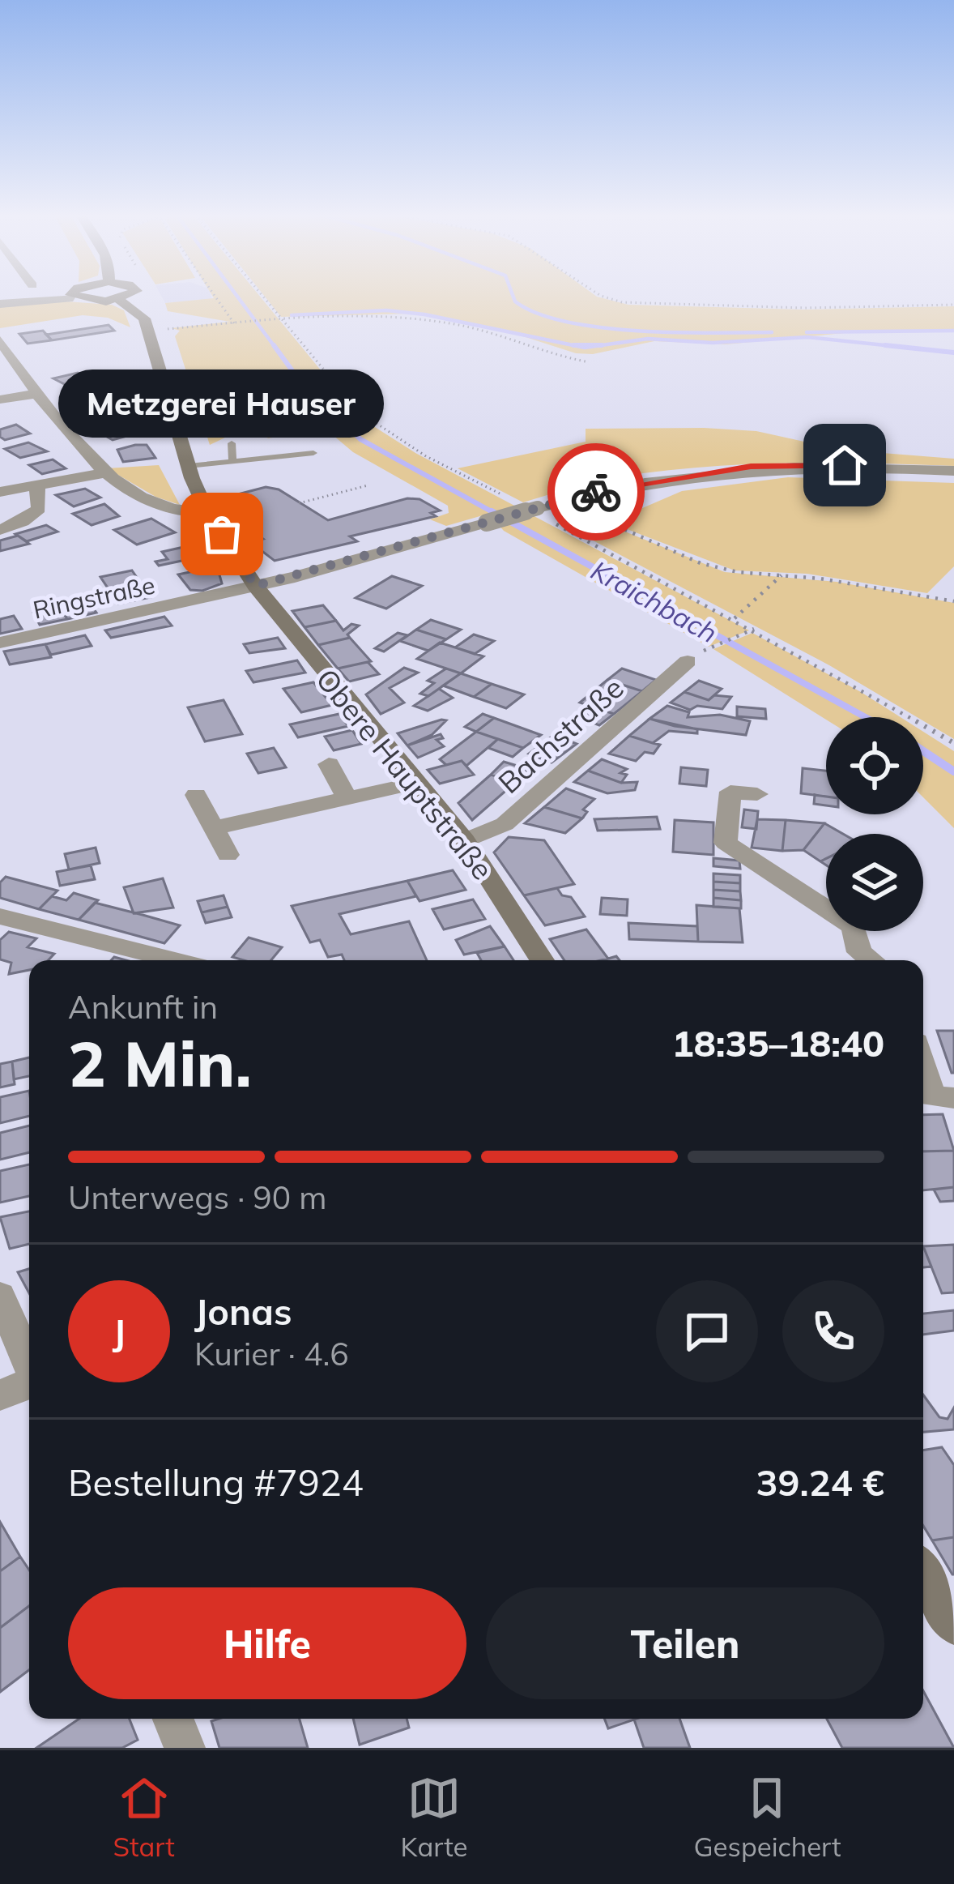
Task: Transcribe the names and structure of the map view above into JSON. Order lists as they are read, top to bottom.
{
  "streets": {
    "main road": ["Obere Hauptstraße"],
    "street": ["Ringstraße", "Bachstraße"]
  },
  "crossings": [
    ["Ringstraße", "Obere Hauptstraße"],
    ["Bachstraße", "Obere Hauptstraße"]
  ],
  "water": ["Kraichbach"],
  "places": ["Metzgerei Hauser"],
  "page": {
    "bubble": "Metzgerei Hauser",
    "heading": ["2 Min.", "Ankunft in", "18:35–18:40"],
    "panel": [
      "Jonas",
      "Kurier · 4.6",
      "Bestellung #7924",
      "39.24 €"
    ],
    "bar": "Unterwegs · 90 m",
    "round": "J",
    "buttons": ["Hilfe", "Teilen"],
    "tabs": ["Start", "Karte", "Gespeichert"]
  }
}
